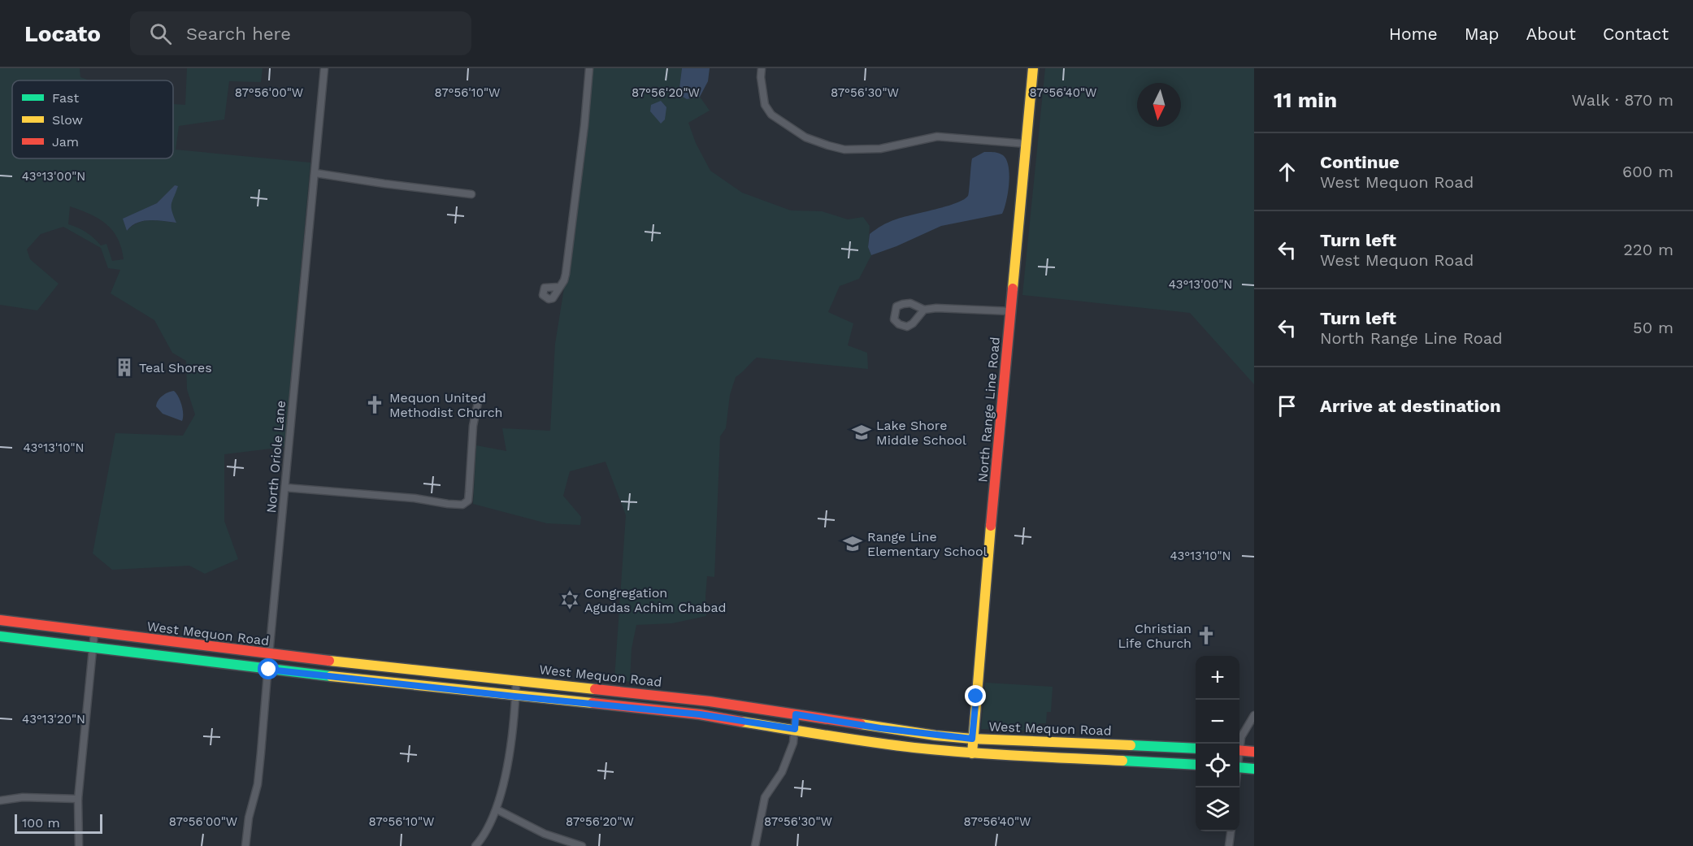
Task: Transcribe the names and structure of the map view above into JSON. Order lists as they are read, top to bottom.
{
  "streets": {
    "main road": ["North Range Line Road", "West Mequon Road"],
    "street": ["North Oriole Lane"]
  },
  "crossings": [
    ["North Range Line Road", "West Mequon Road"],
    ["North Oriole Lane", "West Mequon Road"]
  ],
  "places": {
    "building": ["Teal Shores"],
    "church": ["Mequon United Methodist Church", "Christian Life Church"],
    "school or university": ["Lake Shore Middle School", "Range Line Elementary School"],
    "synagogue": ["Congregation Agudas Achim Chabad"]
  },
  "legend": ["Fast", "Slow", "Jam"],
  "scale_bar": "100 m",
  "north": "bottom",
  "page": {
    "header": "Locato",
    "search": "Search here",
    "nav": [
      "Home",
      "Map",
      "About",
      "Contact"
    ],
    "heading": ["11 min", "Walk · 870 m"],
    "list": [
      ["Continue", "West Mequon Road", "600 m"],
      ["Turn left", "West Mequon Road", "220 m"],
      ["Turn left", "North Range Line Road", "50 m"],
      "Arrive at destination"
    ],
    "map_buttons": ["+", "−"],
    "scale": "100 m"
  },
  "coordinates": [
    "87°56'00\"W",
    "87°56'10\"W",
    "87°56'20\"W",
    "87°56'30\"W",
    "87°56'40\"W",
    "43°13'00\"N",
    "43°13'10\"N",
    "43°13'20\"N"
  ]
}
